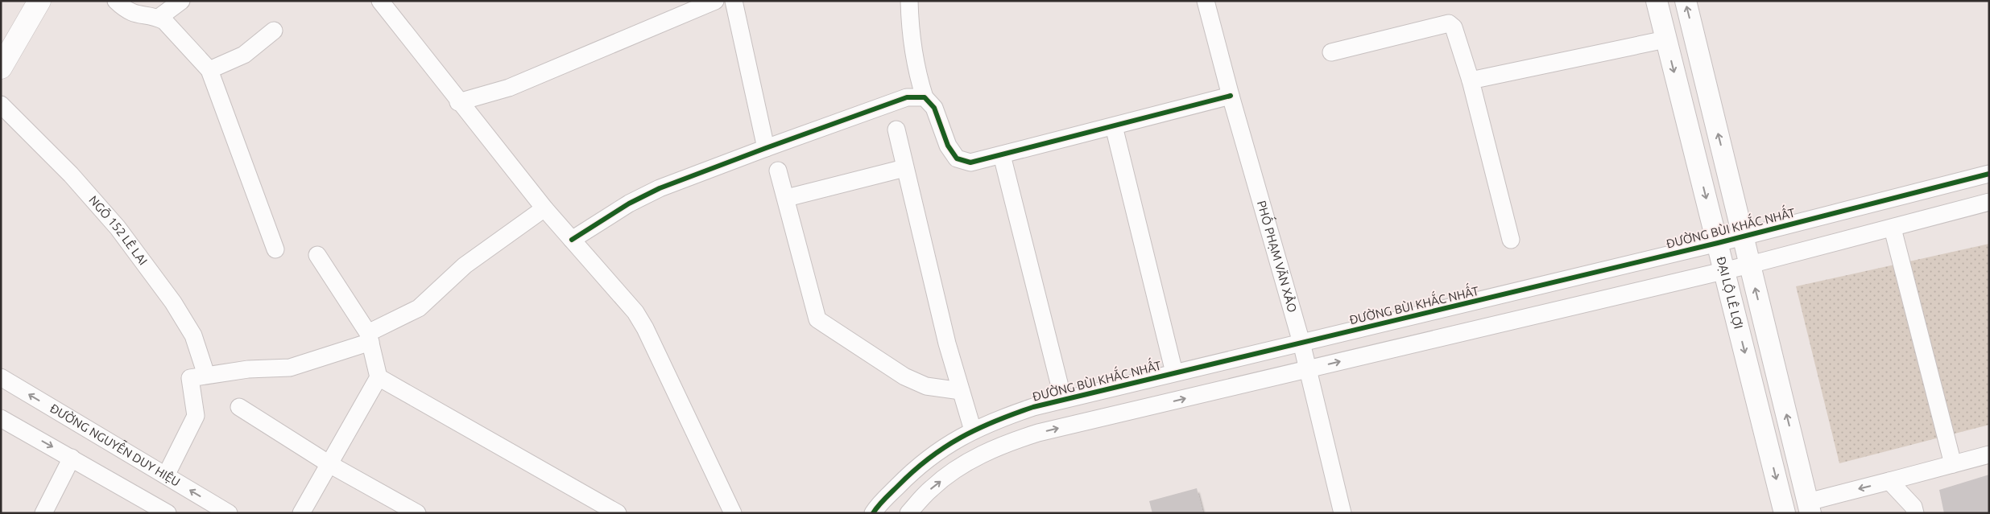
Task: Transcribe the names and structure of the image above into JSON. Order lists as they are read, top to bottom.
{
  "streets": {
    "main road": ["ĐẠI LỘ LÊ LỢI"],
    "street": [
      "ĐƯỜNG BÙI KHẮC NHẤT",
      "NGÕ 152 LÊ LAI",
      "PHỐ PHẠM VĂN XẢO",
      "ĐƯỜNG NGUYỄN DUY HIỆU"
    ]
  },
  "crossings": [
    ["ĐƯỜNG BÙI KHẮC NHẤT", "PHỐ PHẠM VĂN XẢO"],
    ["ĐƯỜNG BÙI KHẮC NHẤT", "ĐẠI LỘ LÊ LỢI"]
  ]
}
